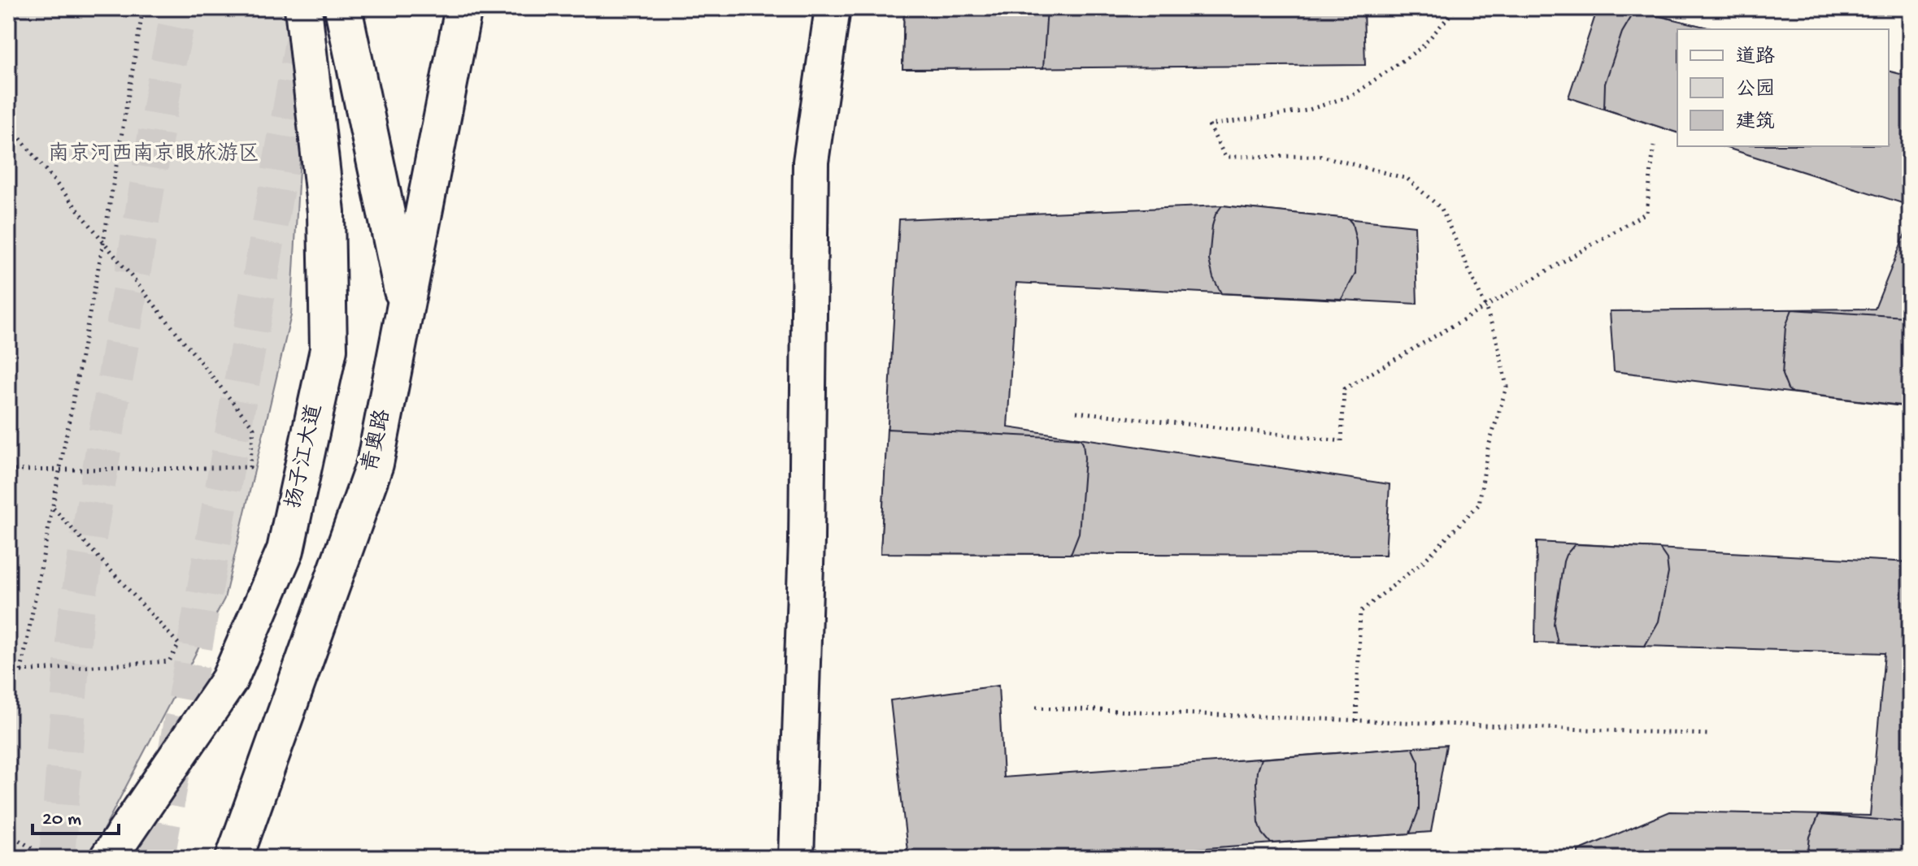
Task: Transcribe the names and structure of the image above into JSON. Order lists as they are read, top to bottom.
{
  "streets": {
    "street": ["青奥路", "扬子江大道"]
  },
  "parks": ["南京河西南京眼旅游区"],
  "legend": ["道路", "公园", "建筑"],
  "scale_bar": "20 m"
}
